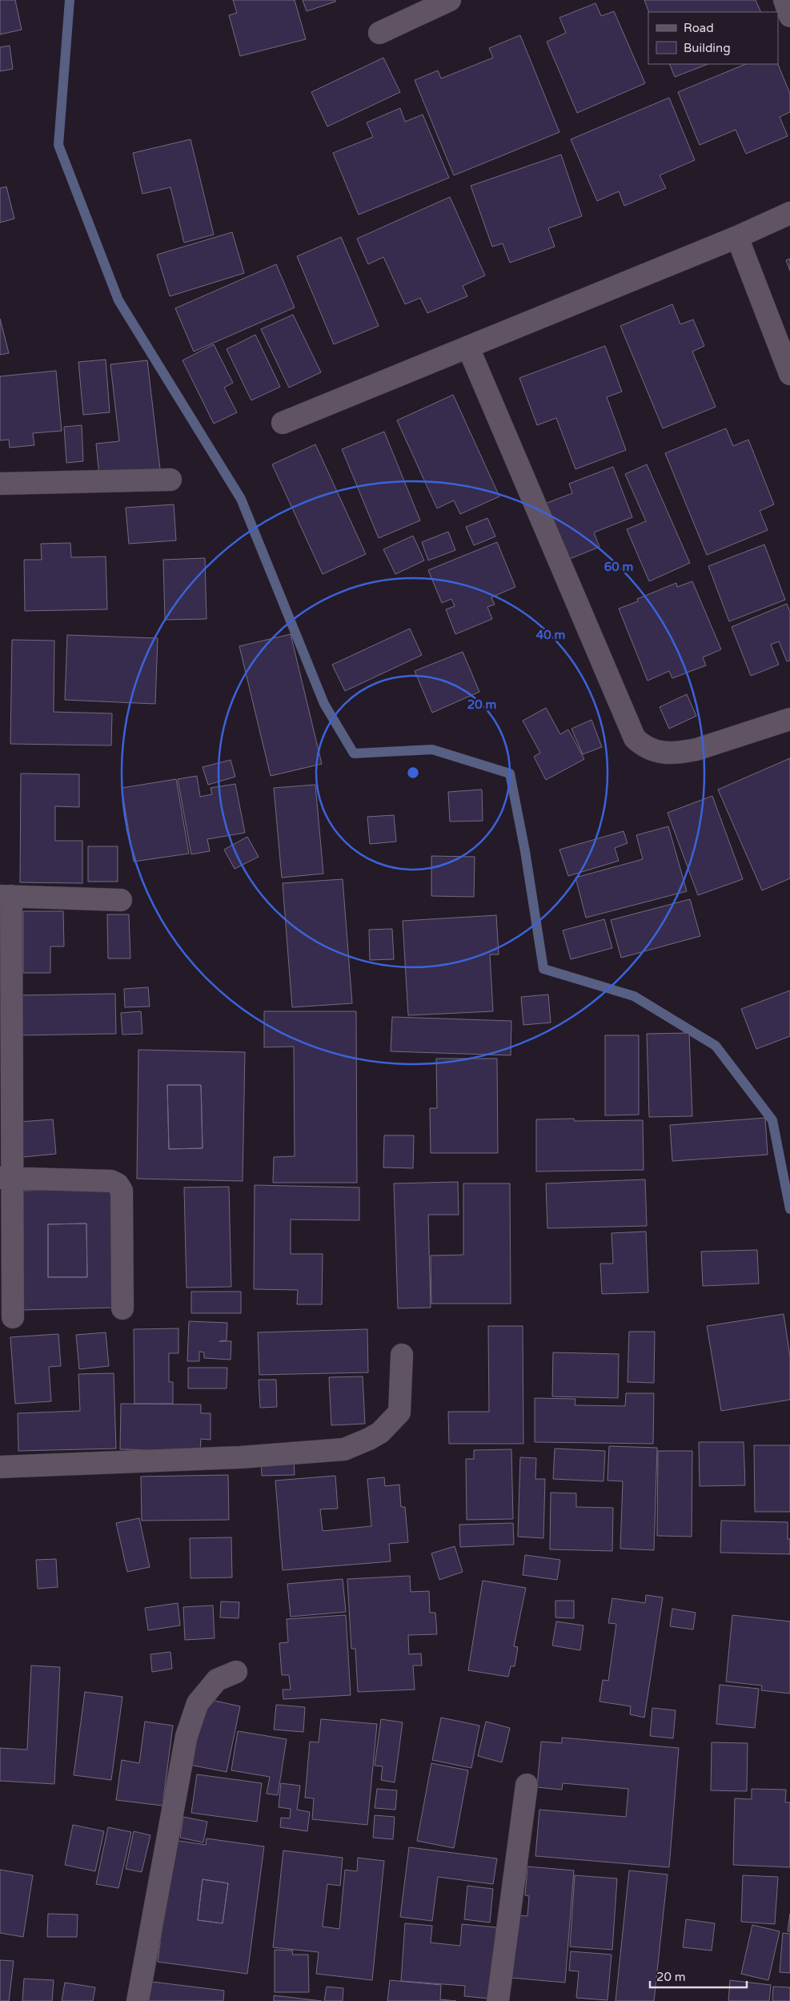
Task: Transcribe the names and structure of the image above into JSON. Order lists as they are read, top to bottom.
{
  "legend": ["Road", "Building"],
  "scale_bar": "20 m",
  "rings": ["60 m", "40 m", "20 m"]
}
